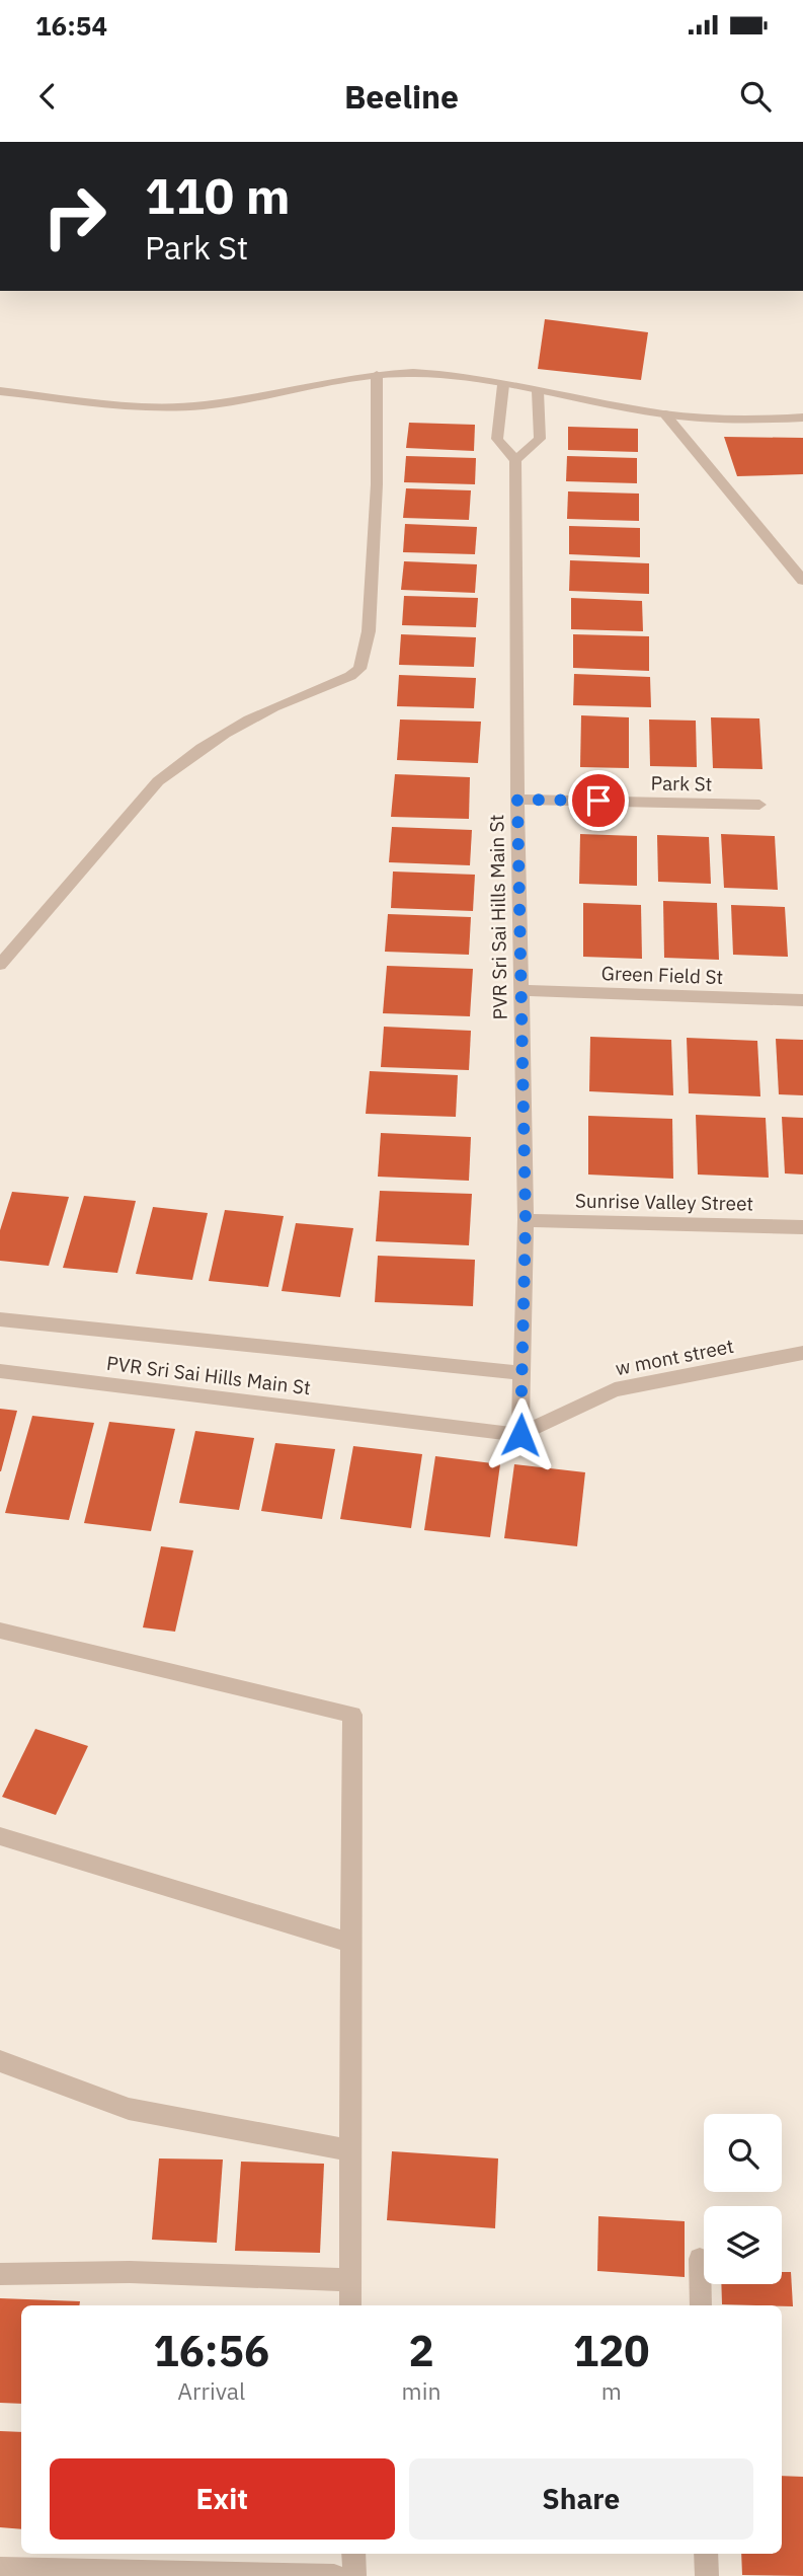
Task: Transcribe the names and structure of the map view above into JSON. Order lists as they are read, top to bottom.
{
  "streets": {
    "street": [
      "Park St",
      "PVR Sri Sai Hills Main St",
      "Green Field St",
      "Sunrise Valley Street",
      "w mont street"
    ]
  },
  "crossings": [
    ["Park St", "PVR Sri Sai Hills Main St"],
    ["PVR Sri Sai Hills Main St", "Green Field St"],
    ["PVR Sri Sai Hills Main St", "Sunrise Valley Street"],
    ["PVR Sri Sai Hills Main St", "w mont street"]
  ],
  "page": {
    "status": "16:54",
    "header": "Beeline",
    "turn": ["110 m", "Park St"],
    "eta": [
      "16:56",
      "Arrival",
      "2",
      "min",
      "120",
      "m"
    ],
    "buttons": ["Exit", "Share"]
  }
}
